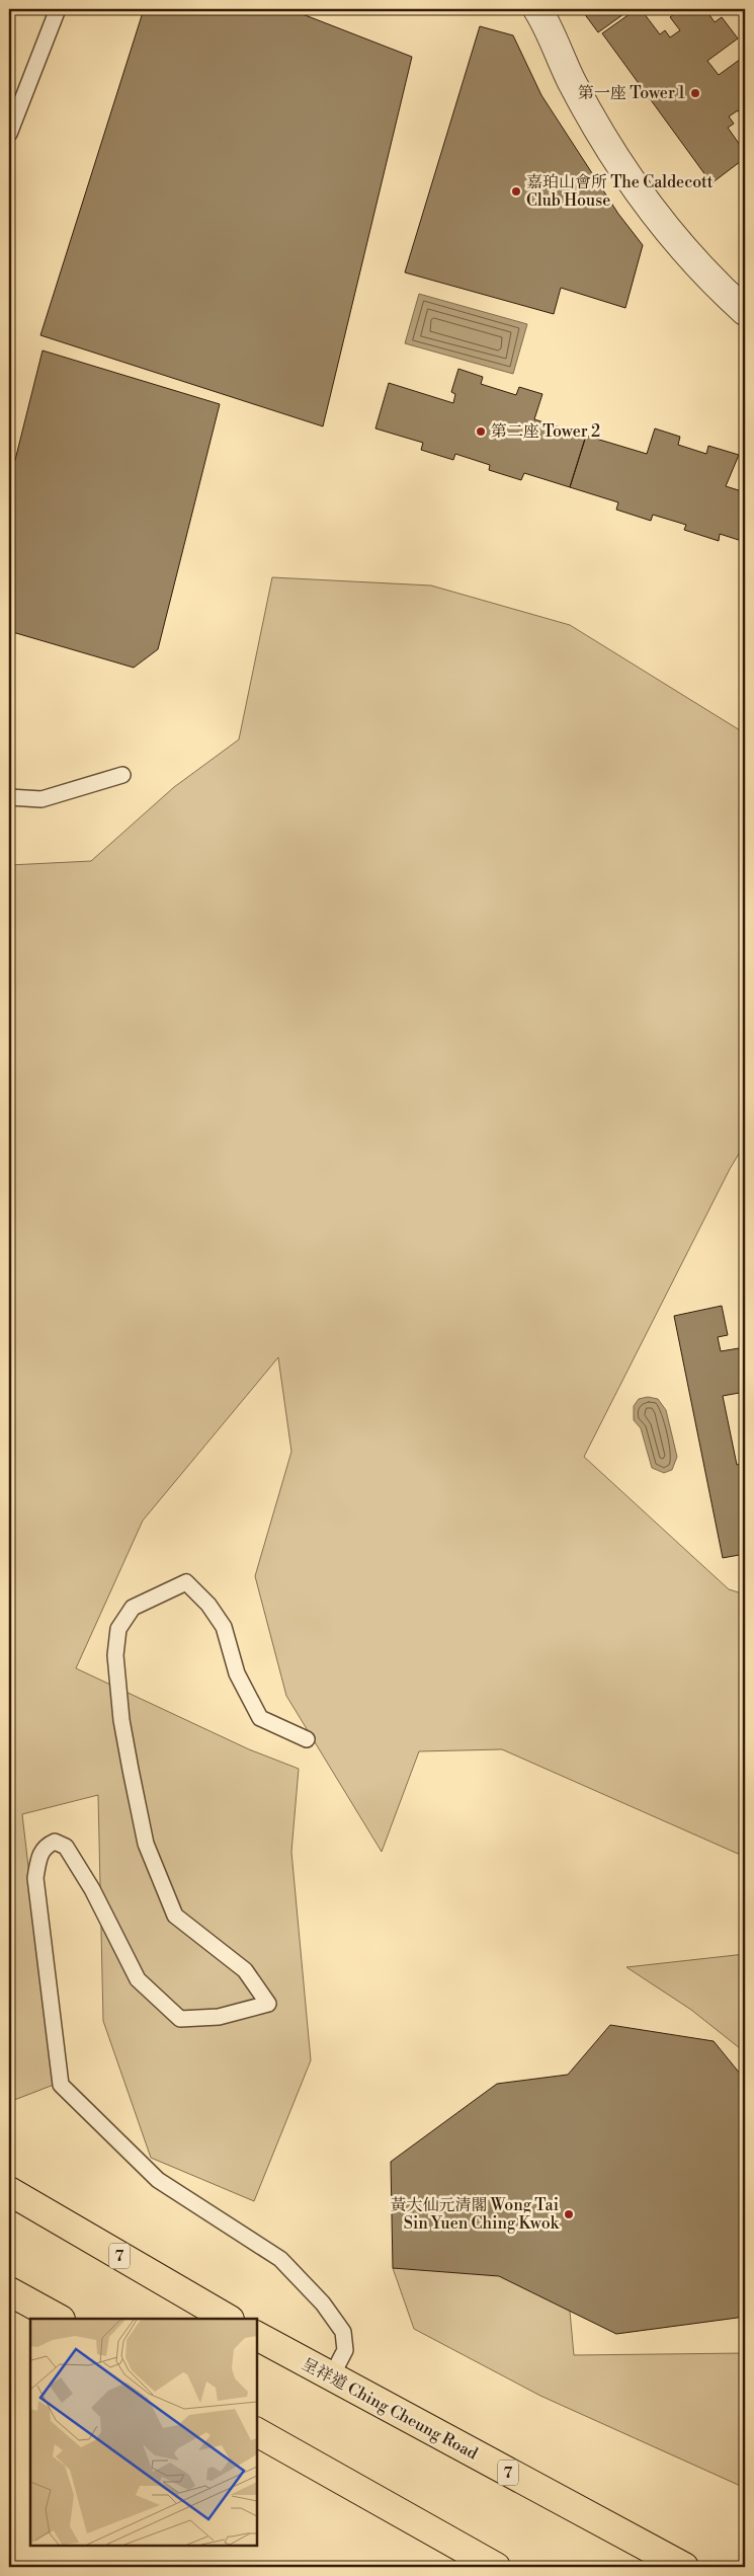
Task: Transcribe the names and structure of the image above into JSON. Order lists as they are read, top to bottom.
{
  "streets": {
    "highway": ["7", "呈祥道 Ching Cheung Road"]
  },
  "places": [
    "第一座 Tower 1",
    "嘉珀山會所 The Caldecott Club House",
    "第二座 Tower 2",
    "黃大仙元清閣 Wong Tai Sin Yuen Ching Kwok"
  ]
}
